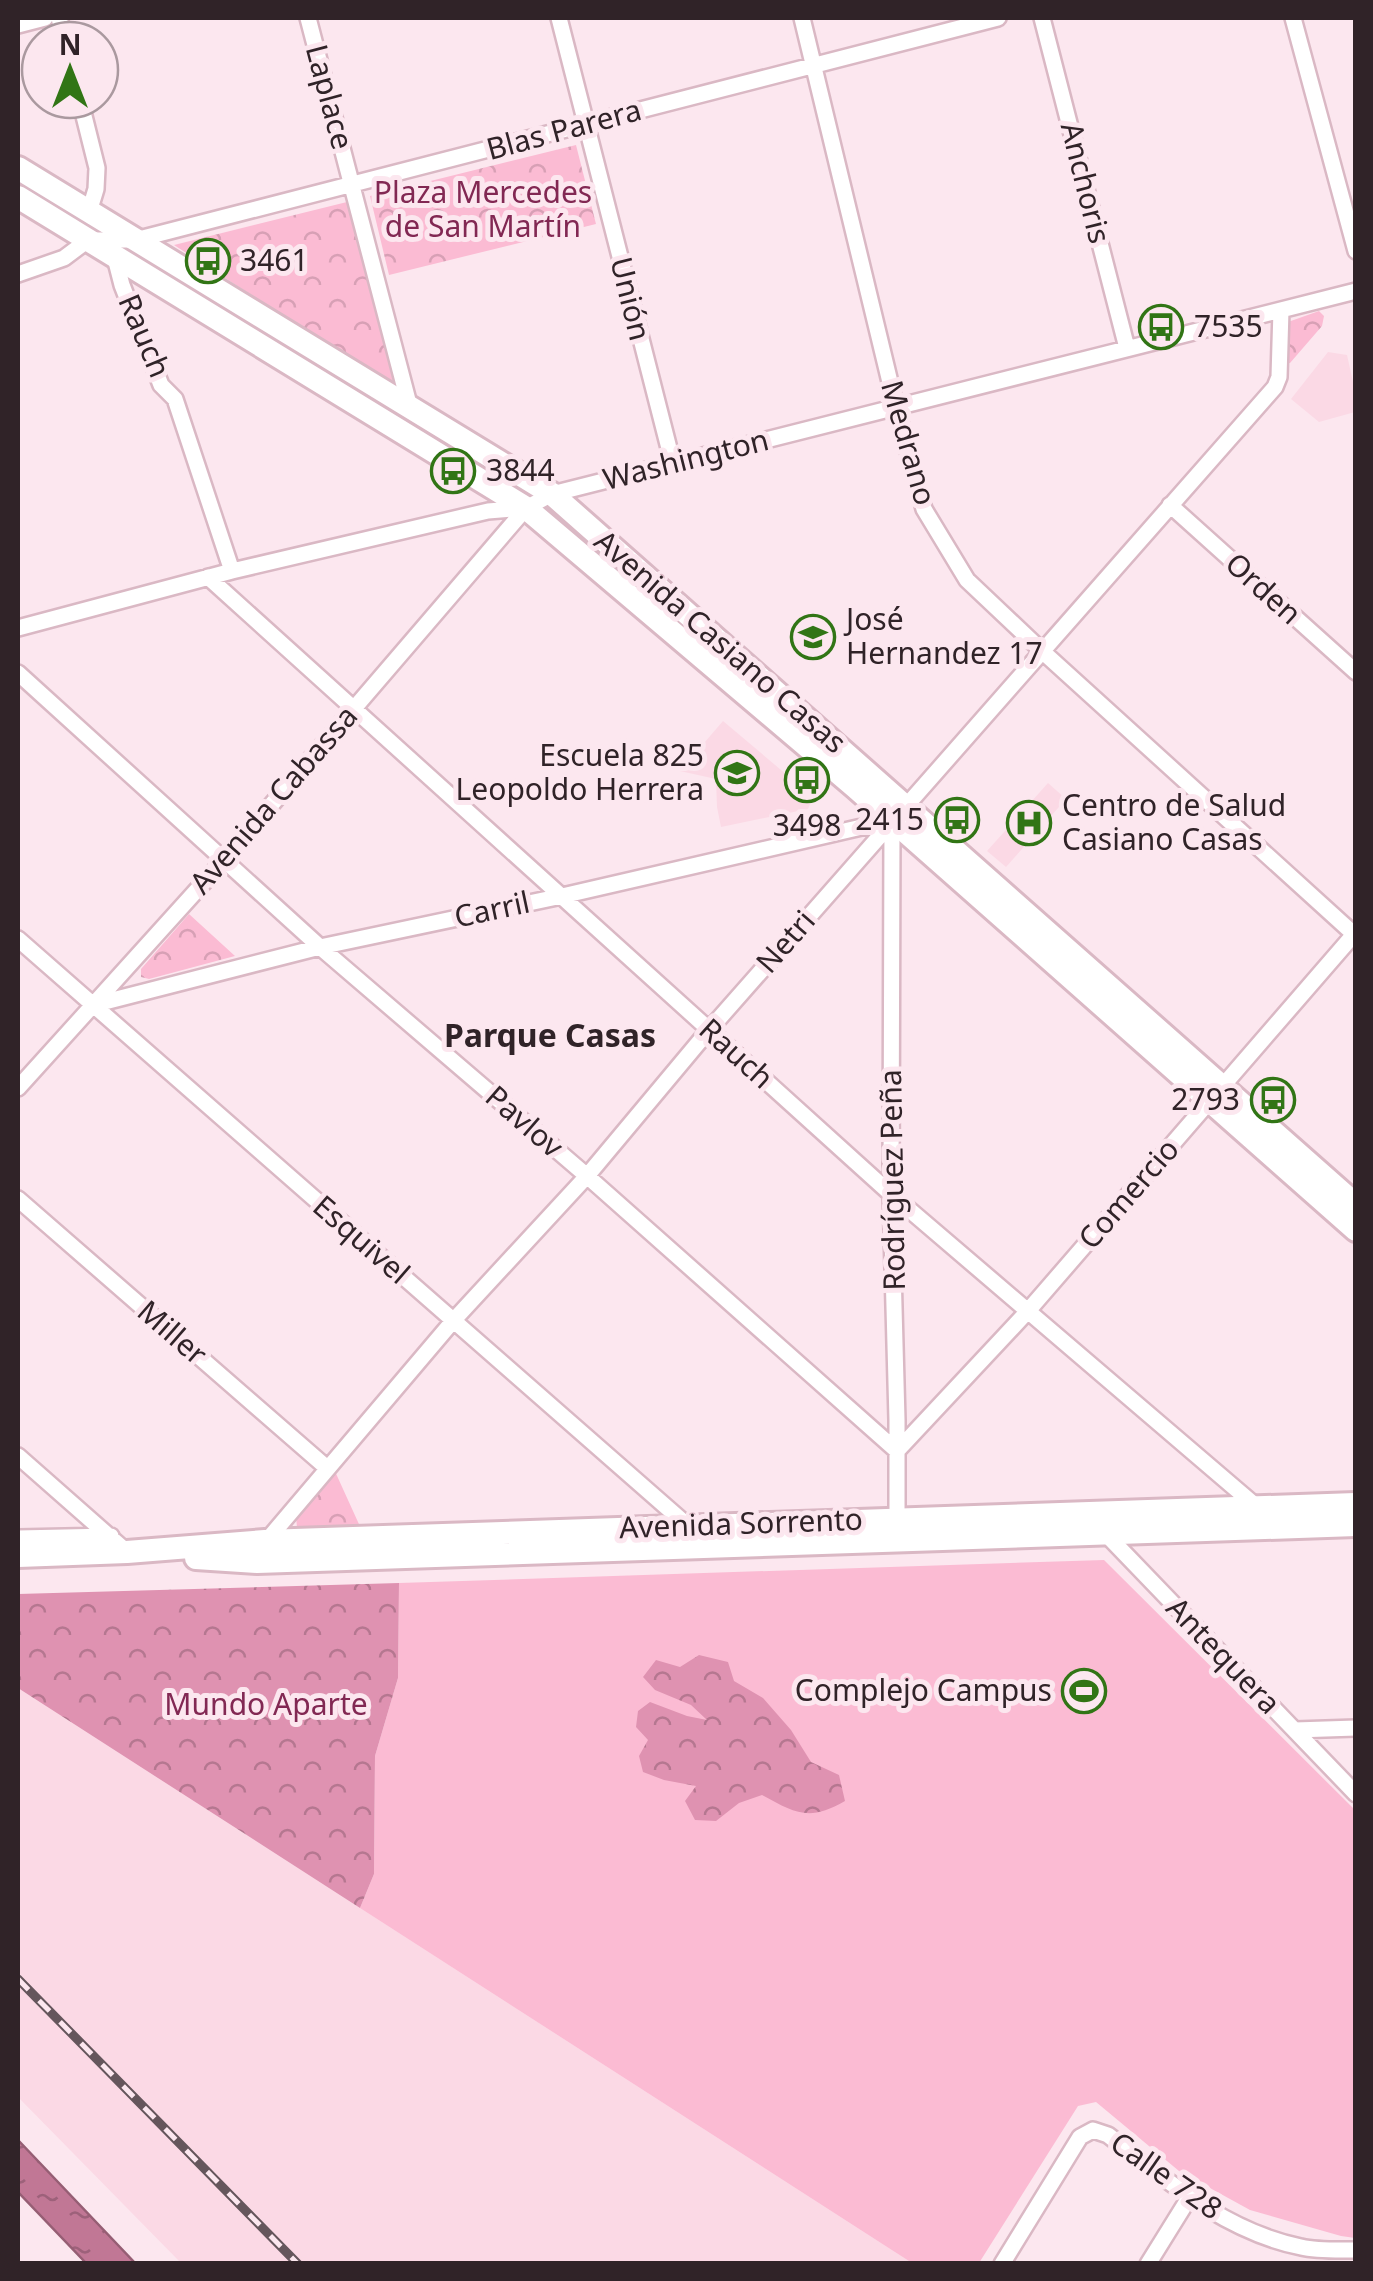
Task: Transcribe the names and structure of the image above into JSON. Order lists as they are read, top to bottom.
{
  "streets": {
    "main road": ["Avenida Casiano Casas", "Avenida Sorrento"],
    "street": [
      "Laplace",
      "Blas Parera",
      "Anchoris",
      "Unión",
      "Rauch",
      "Medrano",
      "Washington",
      "Orden",
      "Avenida Cabassa",
      "Carril",
      "Netri",
      "Pavlov",
      "Rodríguez Peña",
      "Comercio",
      "Esquivel",
      "Miller",
      "Antequera",
      "Calle 728"
    ]
  },
  "crossings": [
    ["Laplace", "Blas Parera"],
    ["Laplace", "Avenida Casiano Casas"],
    ["Blas Parera", "Unión"],
    ["Blas Parera", "Rauch"],
    ["Blas Parera", "Medrano"],
    ["Blas Parera", "Avenida Casiano Casas"],
    ["Anchoris", "Washington"],
    ["Unión", "Washington"],
    ["Rauch", "Washington"],
    ["Rauch", "Avenida Casiano Casas"],
    ["Rauch", "Avenida Cabassa"],
    ["Rauch", "Carril"],
    ["Rauch", "Netri"],
    ["Rauch", "Rodríguez Peña"],
    ["Rauch", "Comercio"],
    ["Rauch", "Avenida Sorrento"],
    ["Medrano", "Washington"],
    ["Medrano", "Netri"],
    ["Medrano", "Comercio"],
    ["Washington", "Avenida Casiano Casas"],
    ["Washington", "Avenida Cabassa"],
    ["Washington", "Netri"],
    ["Orden", "Netri"],
    ["Avenida Casiano Casas", "Avenida Cabassa"],
    ["Avenida Casiano Casas", "Carril"],
    ["Avenida Casiano Casas", "Netri"],
    ["Avenida Casiano Casas", "Rodríguez Peña"],
    ["Avenida Casiano Casas", "Comercio"],
    ["Avenida Cabassa", "Carril"],
    ["Avenida Cabassa", "Pavlov"],
    ["Avenida Cabassa", "Esquivel"],
    ["Carril", "Netri"],
    ["Carril", "Pavlov"],
    ["Carril", "Rodríguez Peña"],
    ["Carril", "Esquivel"],
    ["Netri", "Pavlov"],
    ["Netri", "Rodríguez Peña"],
    ["Netri", "Esquivel"],
    ["Netri", "Miller"],
    ["Netri", "Avenida Sorrento"],
    ["Pavlov", "Rodríguez Peña"],
    ["Pavlov", "Comercio"],
    ["Rodríguez Peña", "Comercio"],
    ["Rodríguez Peña", "Avenida Sorrento"],
    ["Esquivel", "Avenida Sorrento"],
    ["Avenida Sorrento", "Antequera"]
  ],
  "districts": ["Parque Casas"],
  "parks": ["Plaza Mercedes de San Martín", "Mundo Aparte"],
  "places": {
    "bus stop": [
      "3461",
      "7535",
      "3844",
      "3498",
      "2415",
      "2793"
    ],
    "school or university": ["José Hernandez 17", "Escuela 825 Leopoldo Herrera"],
    "hospital": ["Centro de Salud Casiano Casas"],
    "sports": ["Complejo Campus"]
  },
  "north": "top"
}
